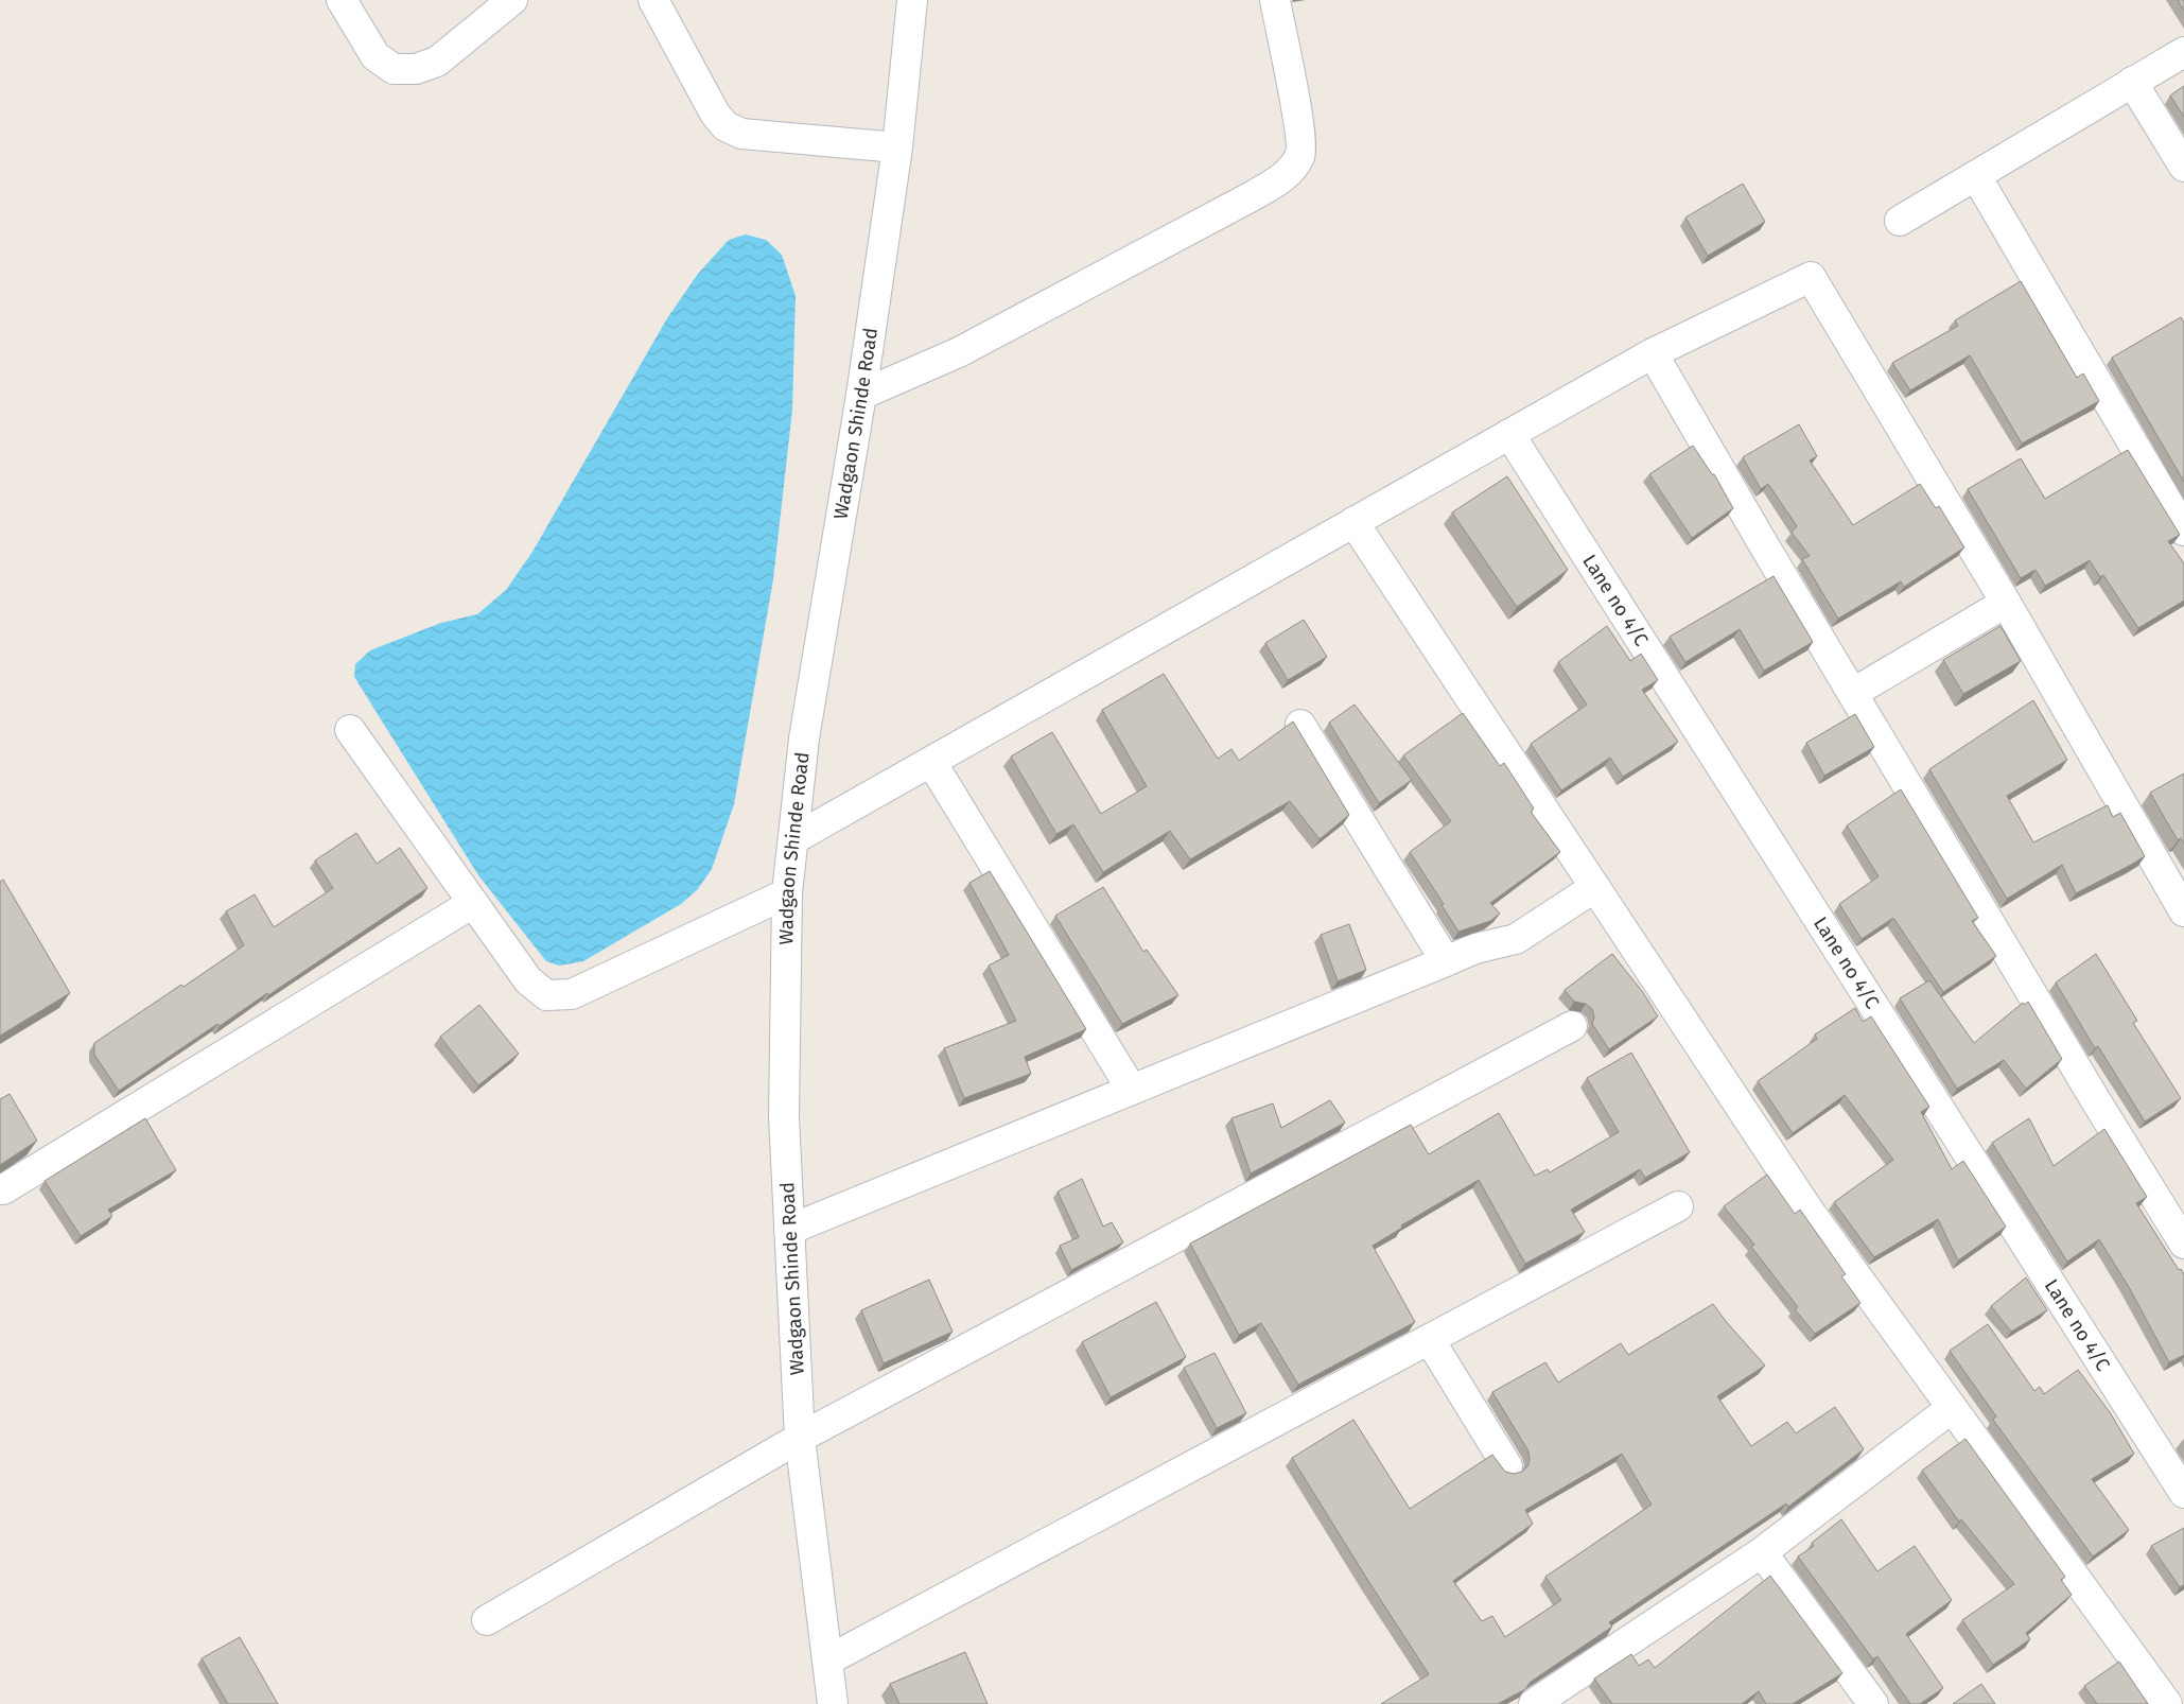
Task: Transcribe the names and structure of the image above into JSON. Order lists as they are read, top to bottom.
{
  "streets": {
    "street": ["Wadgaon Shinde Road", "Lane no 4/C"]
  }
}
